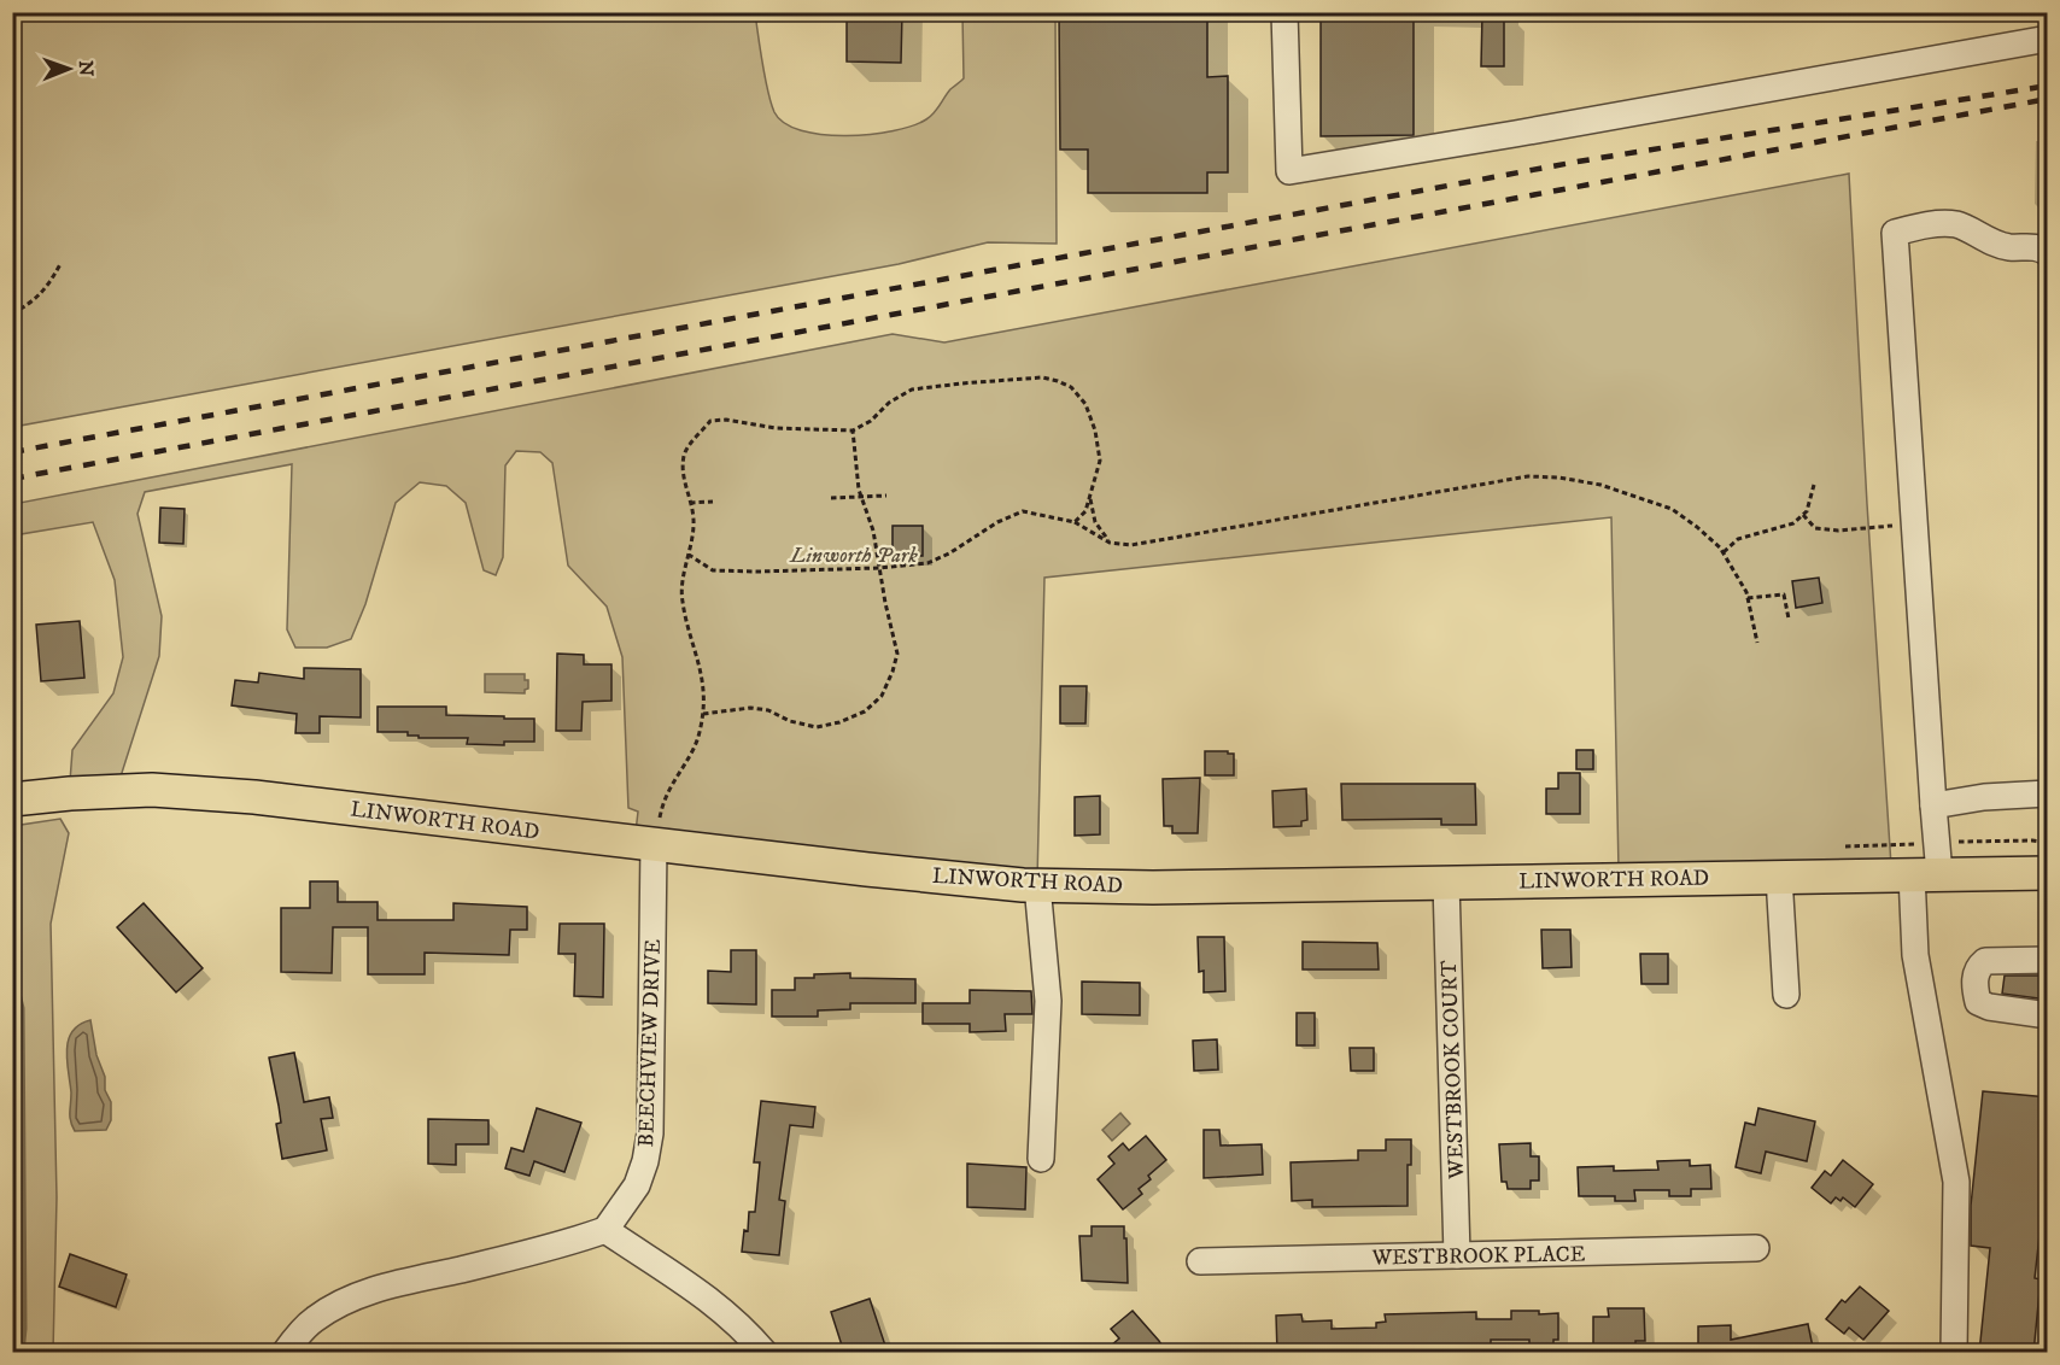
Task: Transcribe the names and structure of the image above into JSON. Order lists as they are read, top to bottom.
{
  "streets": {
    "main road": ["LINWORTH ROAD"],
    "street": ["BEECHVIEW DRIVE", "WESTBROOK COURT", "WESTBROOK PLACE"]
  },
  "crossings": [
    ["LINWORTH ROAD", "BEECHVIEW DRIVE"],
    ["LINWORTH ROAD", "WESTBROOK COURT"],
    ["WESTBROOK COURT", "WESTBROOK PLACE"]
  ],
  "parks": ["Linworth Park"],
  "north": "right"
}
